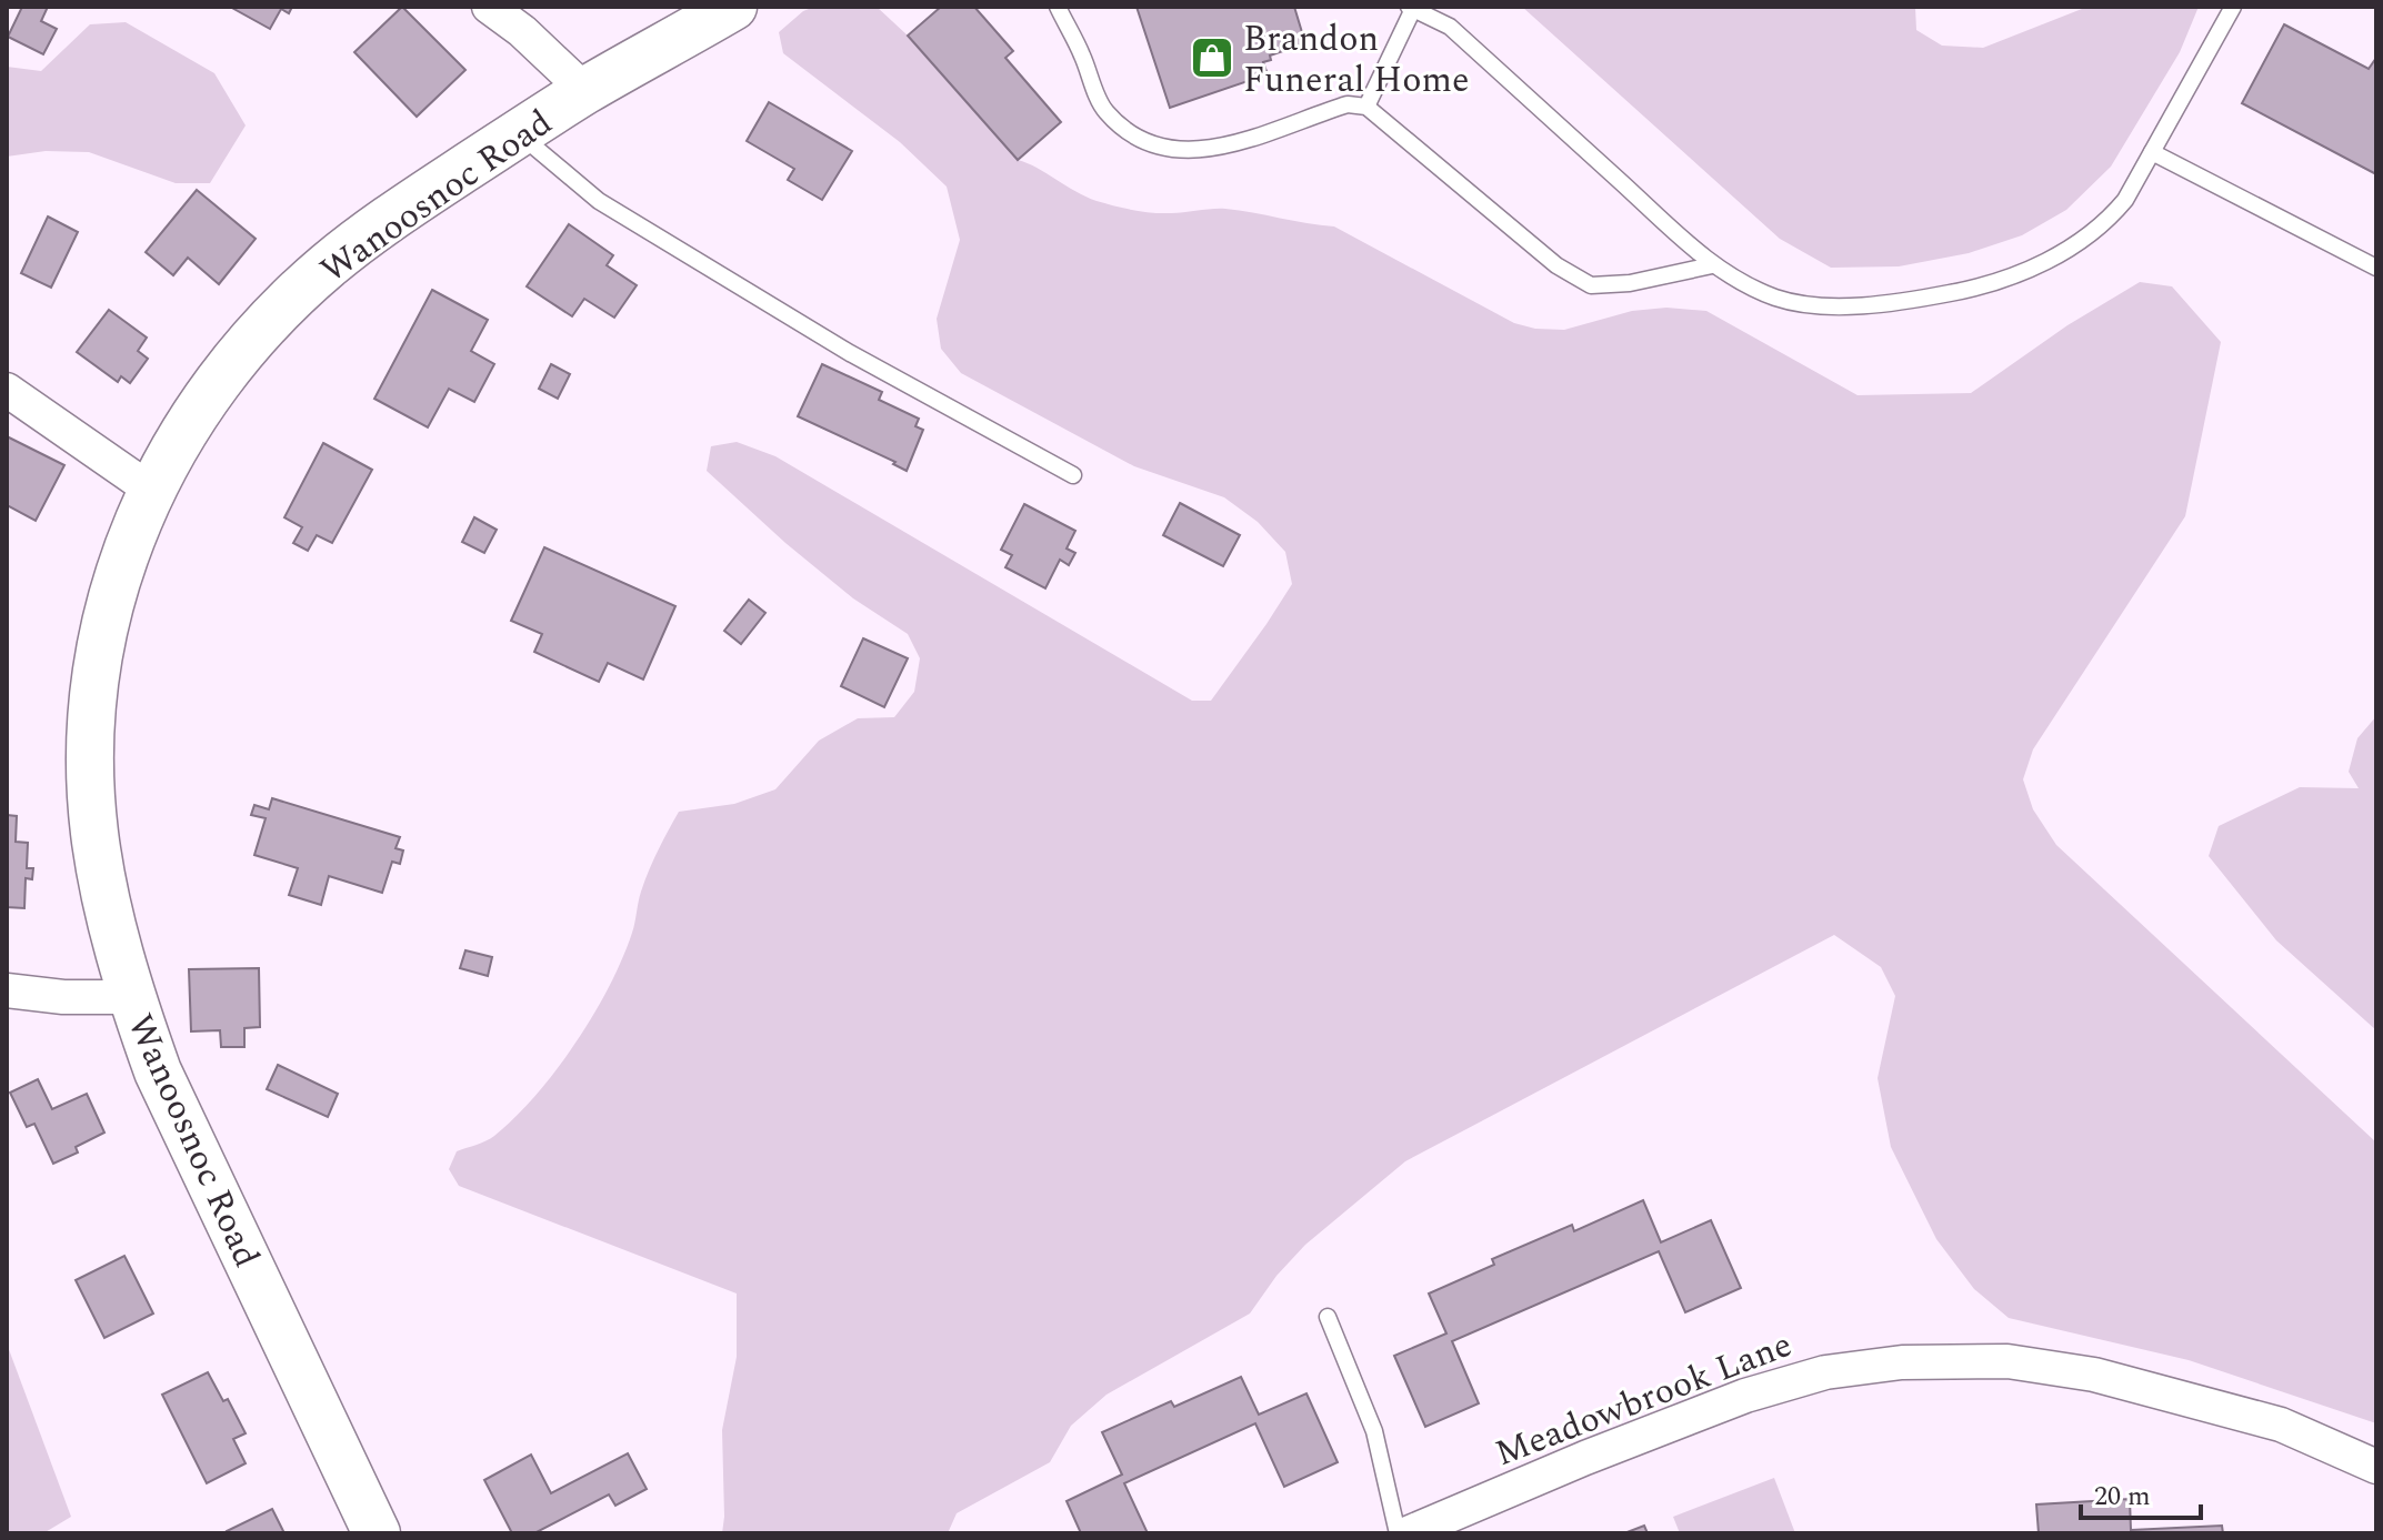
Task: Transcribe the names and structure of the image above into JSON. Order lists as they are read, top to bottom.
{
  "streets": {
    "main road": ["Wanoosnoc Road"],
    "street": ["Meadowbrook Lane"]
  },
  "places": {
    "shop": ["Brandon Funeral Home"]
  },
  "scale_bar": "20 m"
}
